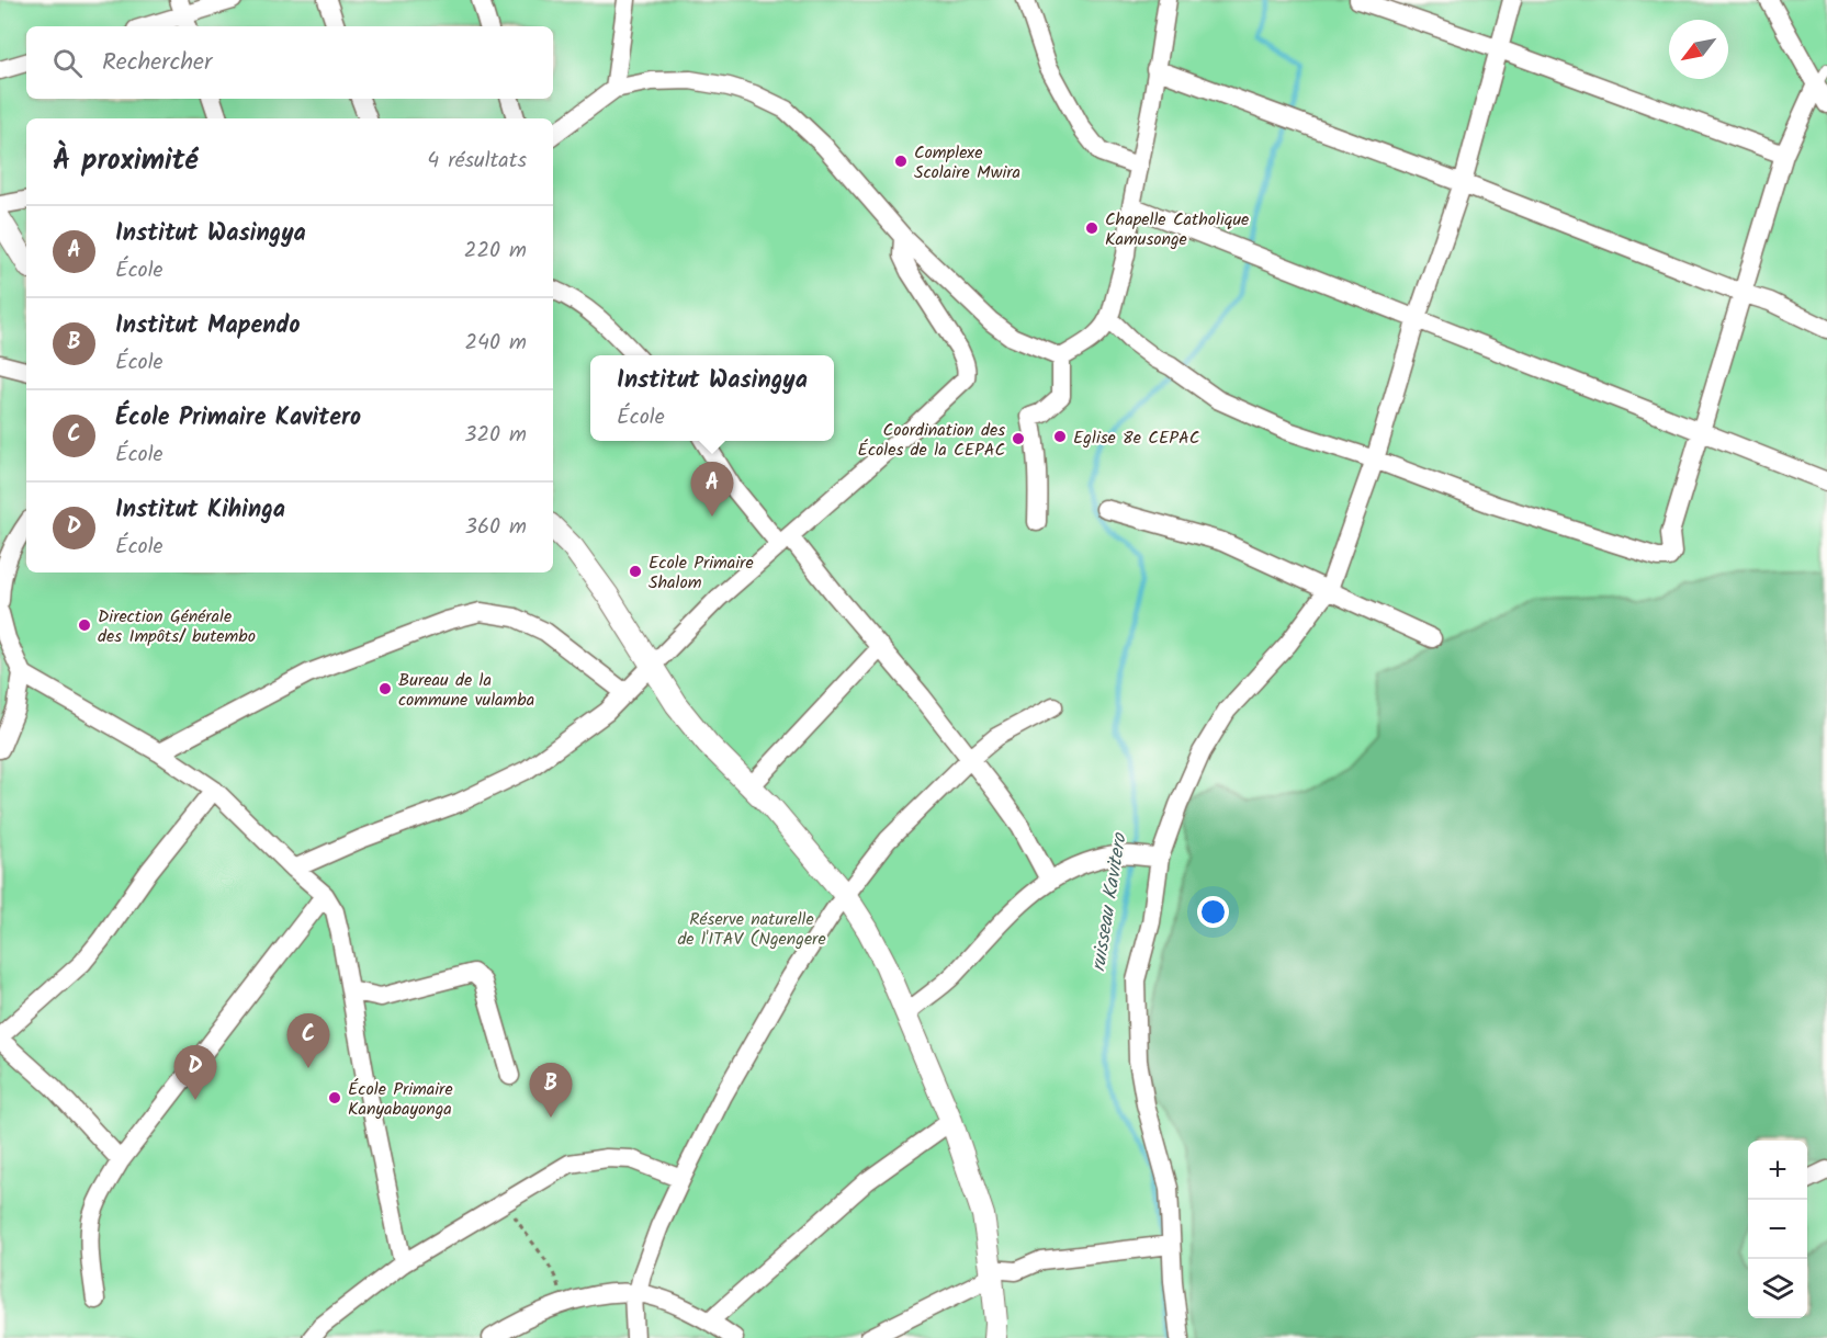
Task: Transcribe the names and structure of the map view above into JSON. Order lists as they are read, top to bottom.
{
  "water": ["ruisseau Kavitero"],
  "parks": ["Réserve naturelle de l'ITAV (Ngengere"],
  "places": [
    "Complexe Scolaire Mwira",
    "Chapelle Catholique Kamusonge",
    "Eglise 8e CEPAC",
    "Coordination des Écoles de la CEPAC",
    "Ecole Primaire Shalom",
    "Direction Générale des Impôts/ butembo",
    "Bureau de la commune vulamba",
    "École Primaire Kanyabayonga"
  ],
  "north": "bottom left",
  "page": {
    "search": "Rechercher",
    "heading": ["À proximité", "4 résultats"],
    "list": [
      {
        "mark": "A",
        "name": "Institut Wasingya",
        "note": "École",
        "value": "220 m"
      },
      {
        "mark": "B",
        "name": "Institut Mapendo",
        "note": "École",
        "value": "240 m"
      },
      {
        "mark": "C",
        "name": "École Primaire Kavitero",
        "note": "École",
        "value": "320 m"
      },
      {
        "mark": "D",
        "name": "Institut Kihinga",
        "note": "École",
        "value": "360 m"
      }
    ],
    "popup": ["Institut Wasingya", "École"],
    "pins": [
      "A",
      "C",
      "D",
      "B"
    ],
    "map_buttons": ["+", "−"]
  }
}
